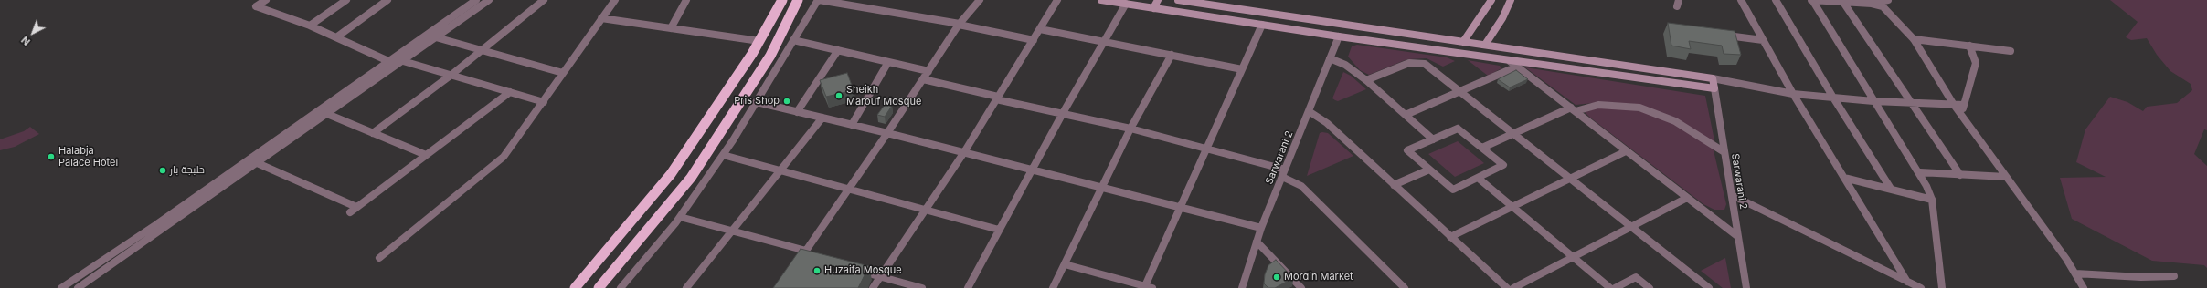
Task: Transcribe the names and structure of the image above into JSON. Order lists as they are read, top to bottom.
{
  "streets": {
    "main road": ["Sarwarani 2"]
  },
  "places": [
    "Sheikh Marouf Mosque",
    "Pris Shop",
    "Halabja Palace Hotel",
    "حلبجة بار",
    "Huzaifa Mosque",
    "Mordin Market"
  ],
  "north": "bottom left"
}
